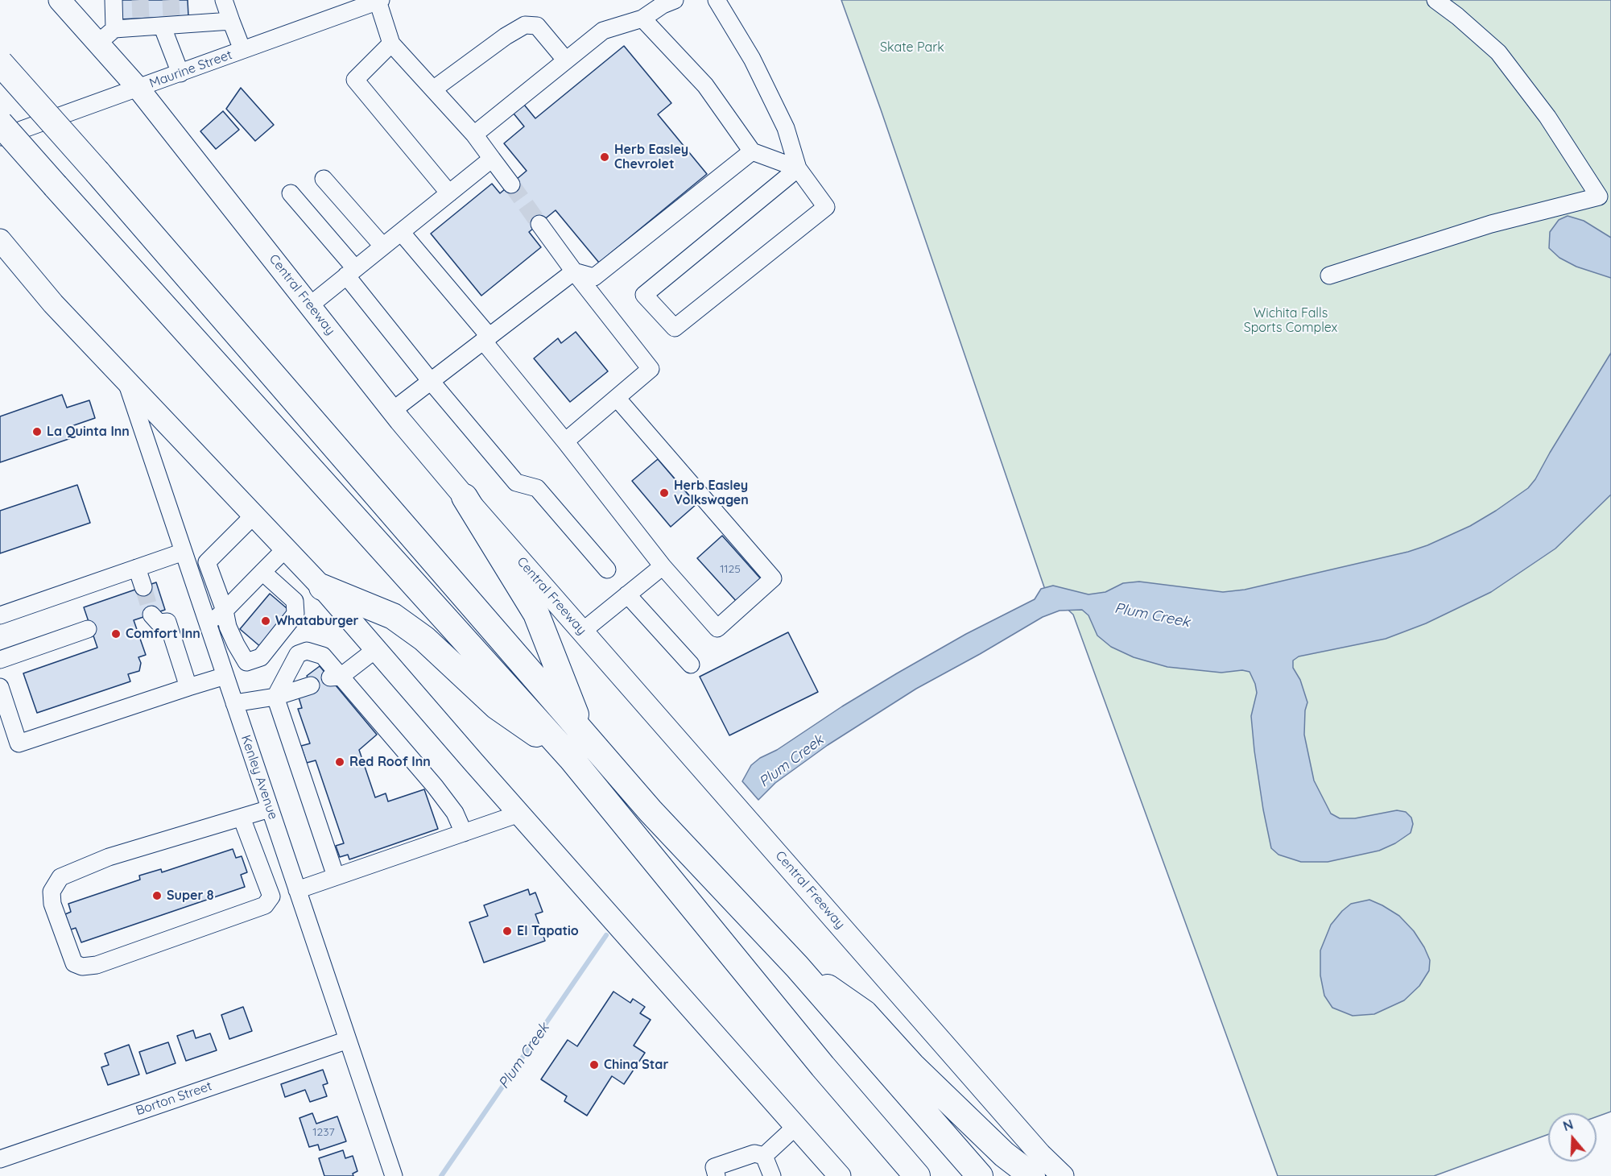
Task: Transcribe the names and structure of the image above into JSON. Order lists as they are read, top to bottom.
{
  "streets": {
    "main road": ["Central Freeway"],
    "street": ["Maurine Street", "Kenley Avenue", "Borton Street"]
  },
  "crossings": [
    ["Maurine Street", "Central Freeway"],
    ["Kenley Avenue", "Borton Street"]
  ],
  "water": ["Plum Creek"],
  "parks": ["Skate Park", "Wichita Falls Sports Complex"],
  "places": [
    "Herb Easley Chevrolet",
    "La Quinta Inn",
    "Herb Easley Volkswagen",
    "Whataburger",
    "Comfort Inn",
    "Red Roof Inn",
    "Super 8",
    "El Tapatio",
    "China Star"
  ],
  "house_numbers": ["1125", "1237"],
  "north": "top"
}
